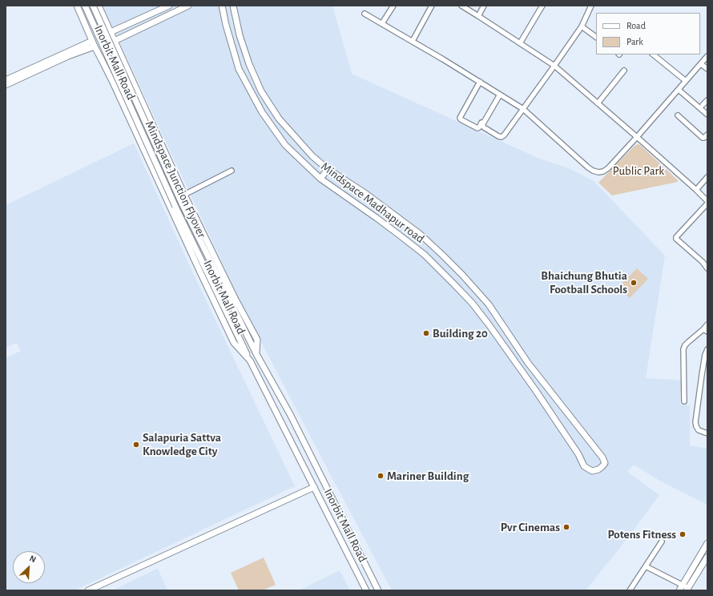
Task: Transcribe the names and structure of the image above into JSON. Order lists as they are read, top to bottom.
{
  "streets": {
    "main road": ["Inorbit Mall Road", "Mindspace Junction Flyover", "Mindspace Madhapur road"]
  },
  "crossings": [
    ["Inorbit Mall Road", "Mindspace Junction Flyover"]
  ],
  "parks": ["Public Park"],
  "places": [
    "Bhaichung Bhutia Football Schools",
    "Building 20",
    "Salapuria Sattva Knowledge City",
    "Mariner Building",
    "Pvr Cinemas",
    "Potens Fitness"
  ],
  "legend": ["Road", "Park"],
  "north": "top right"
}
